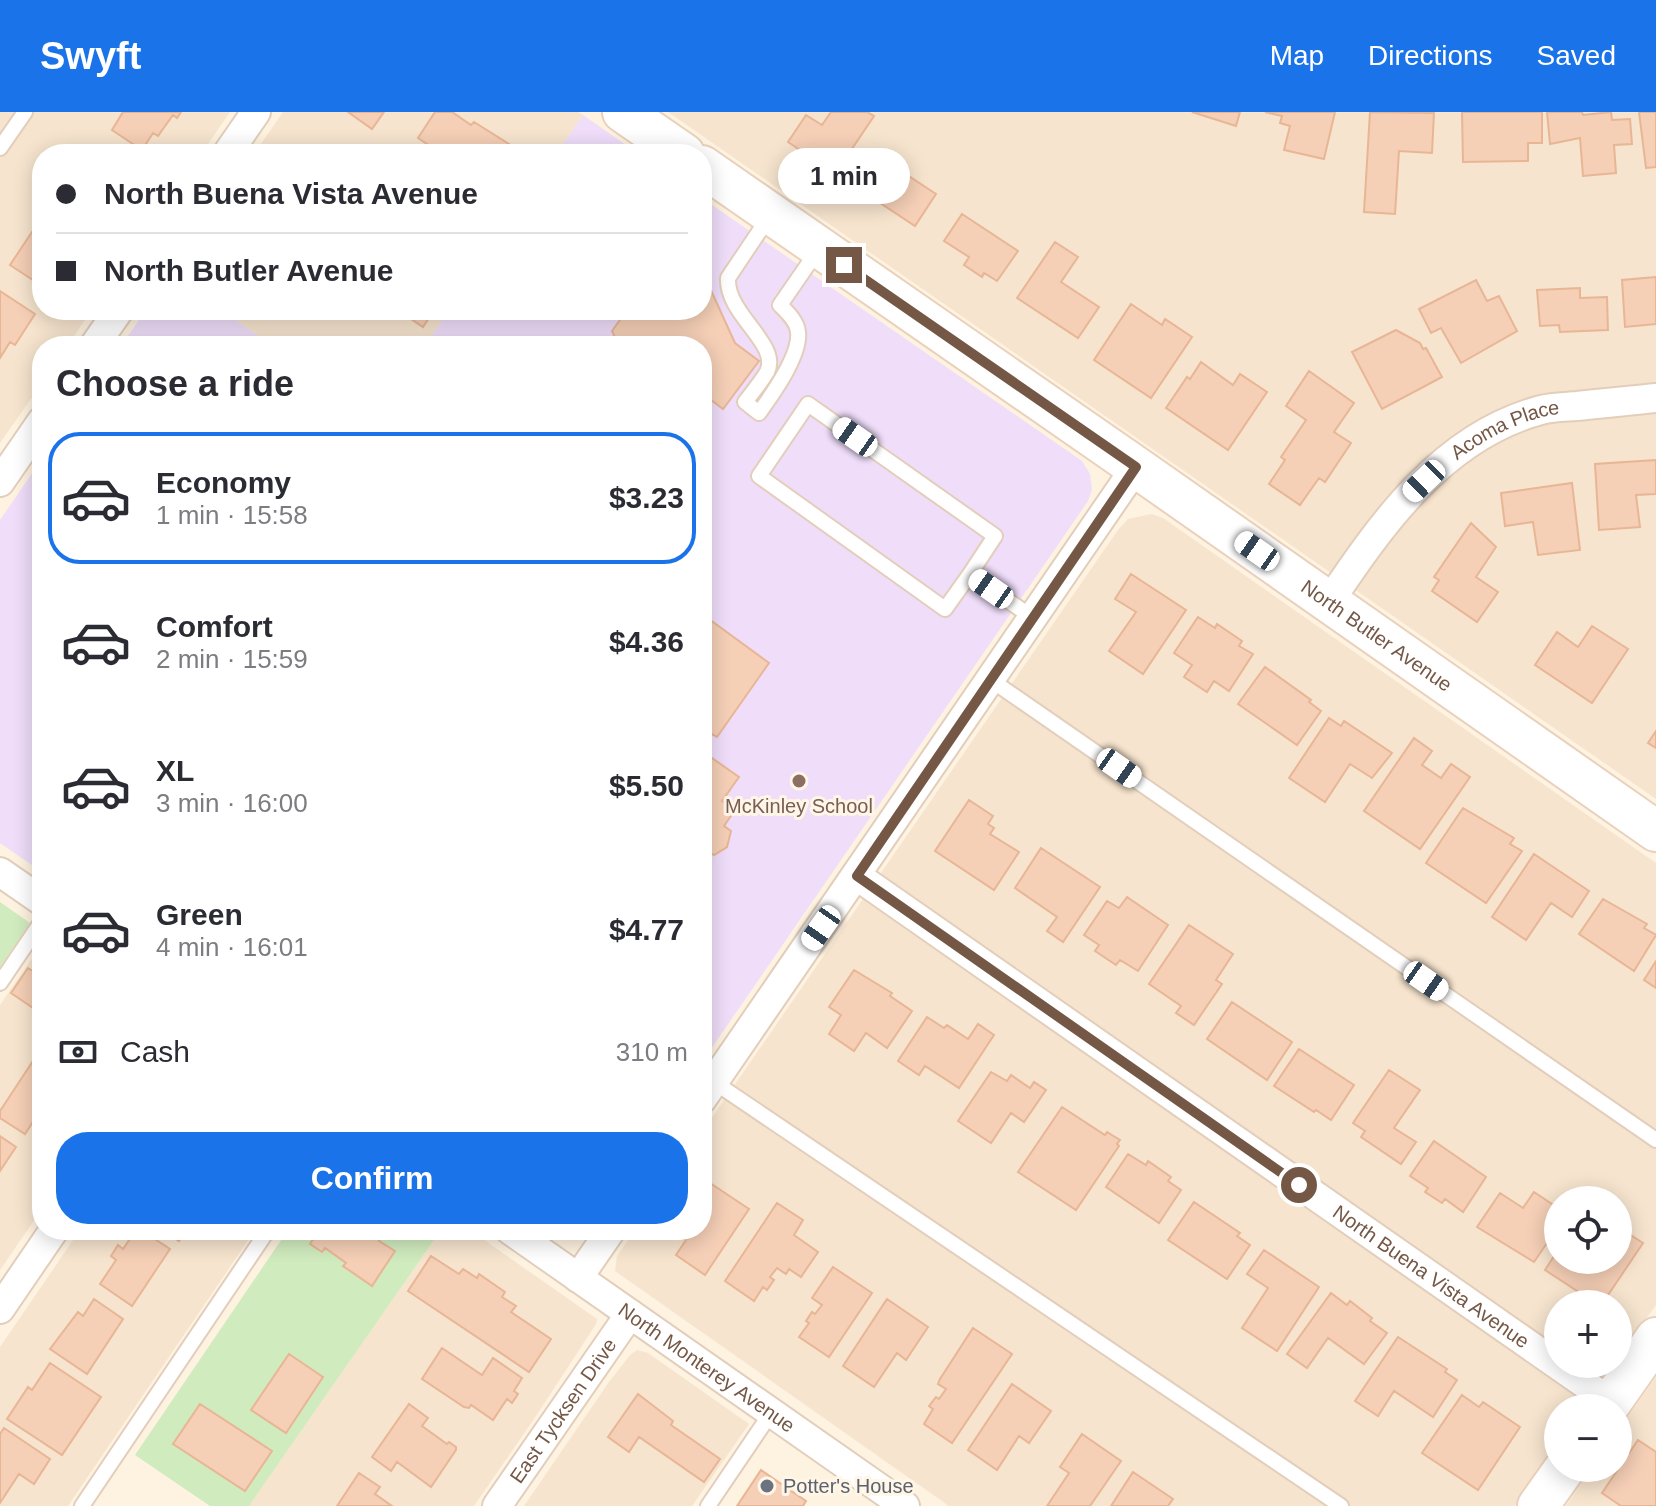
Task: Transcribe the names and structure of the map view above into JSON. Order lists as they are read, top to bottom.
{
  "streets": {
    "main road": ["North Butler Avenue"],
    "street": [
      "Acoma Place",
      "North Buena Vista Avenue",
      "North Monterey Avenue",
      "East Tycksen Drive"
    ]
  },
  "crossings": [
    ["Acoma Place", "North Butler Avenue"],
    ["North Monterey Avenue", "East Tycksen Drive"]
  ],
  "places": ["McKinley School", "Potter's House"],
  "page": {
    "header": "Swyft",
    "nav": ["Map", "Directions", "Saved"],
    "banner": ["North Buena Vista Avenue", "North Butler Avenue"],
    "bubble": "1 min",
    "heading": "Choose a ride",
    "list": [
      {
        "name": "Economy",
        "note": "1 min · 15:58",
        "value": "$3.23"
      },
      {
        "name": "Comfort",
        "note": "2 min · 15:59",
        "value": "$4.36"
      },
      {
        "name": "XL",
        "note": "3 min · 16:00",
        "value": "$5.50"
      },
      {
        "name": "Green",
        "note": "4 min · 16:01",
        "value": "$4.77"
      }
    ],
    "pay": ["Cash", "310 m"],
    "buttons": "Confirm",
    "map_buttons": ["+", "−"]
  }
}
